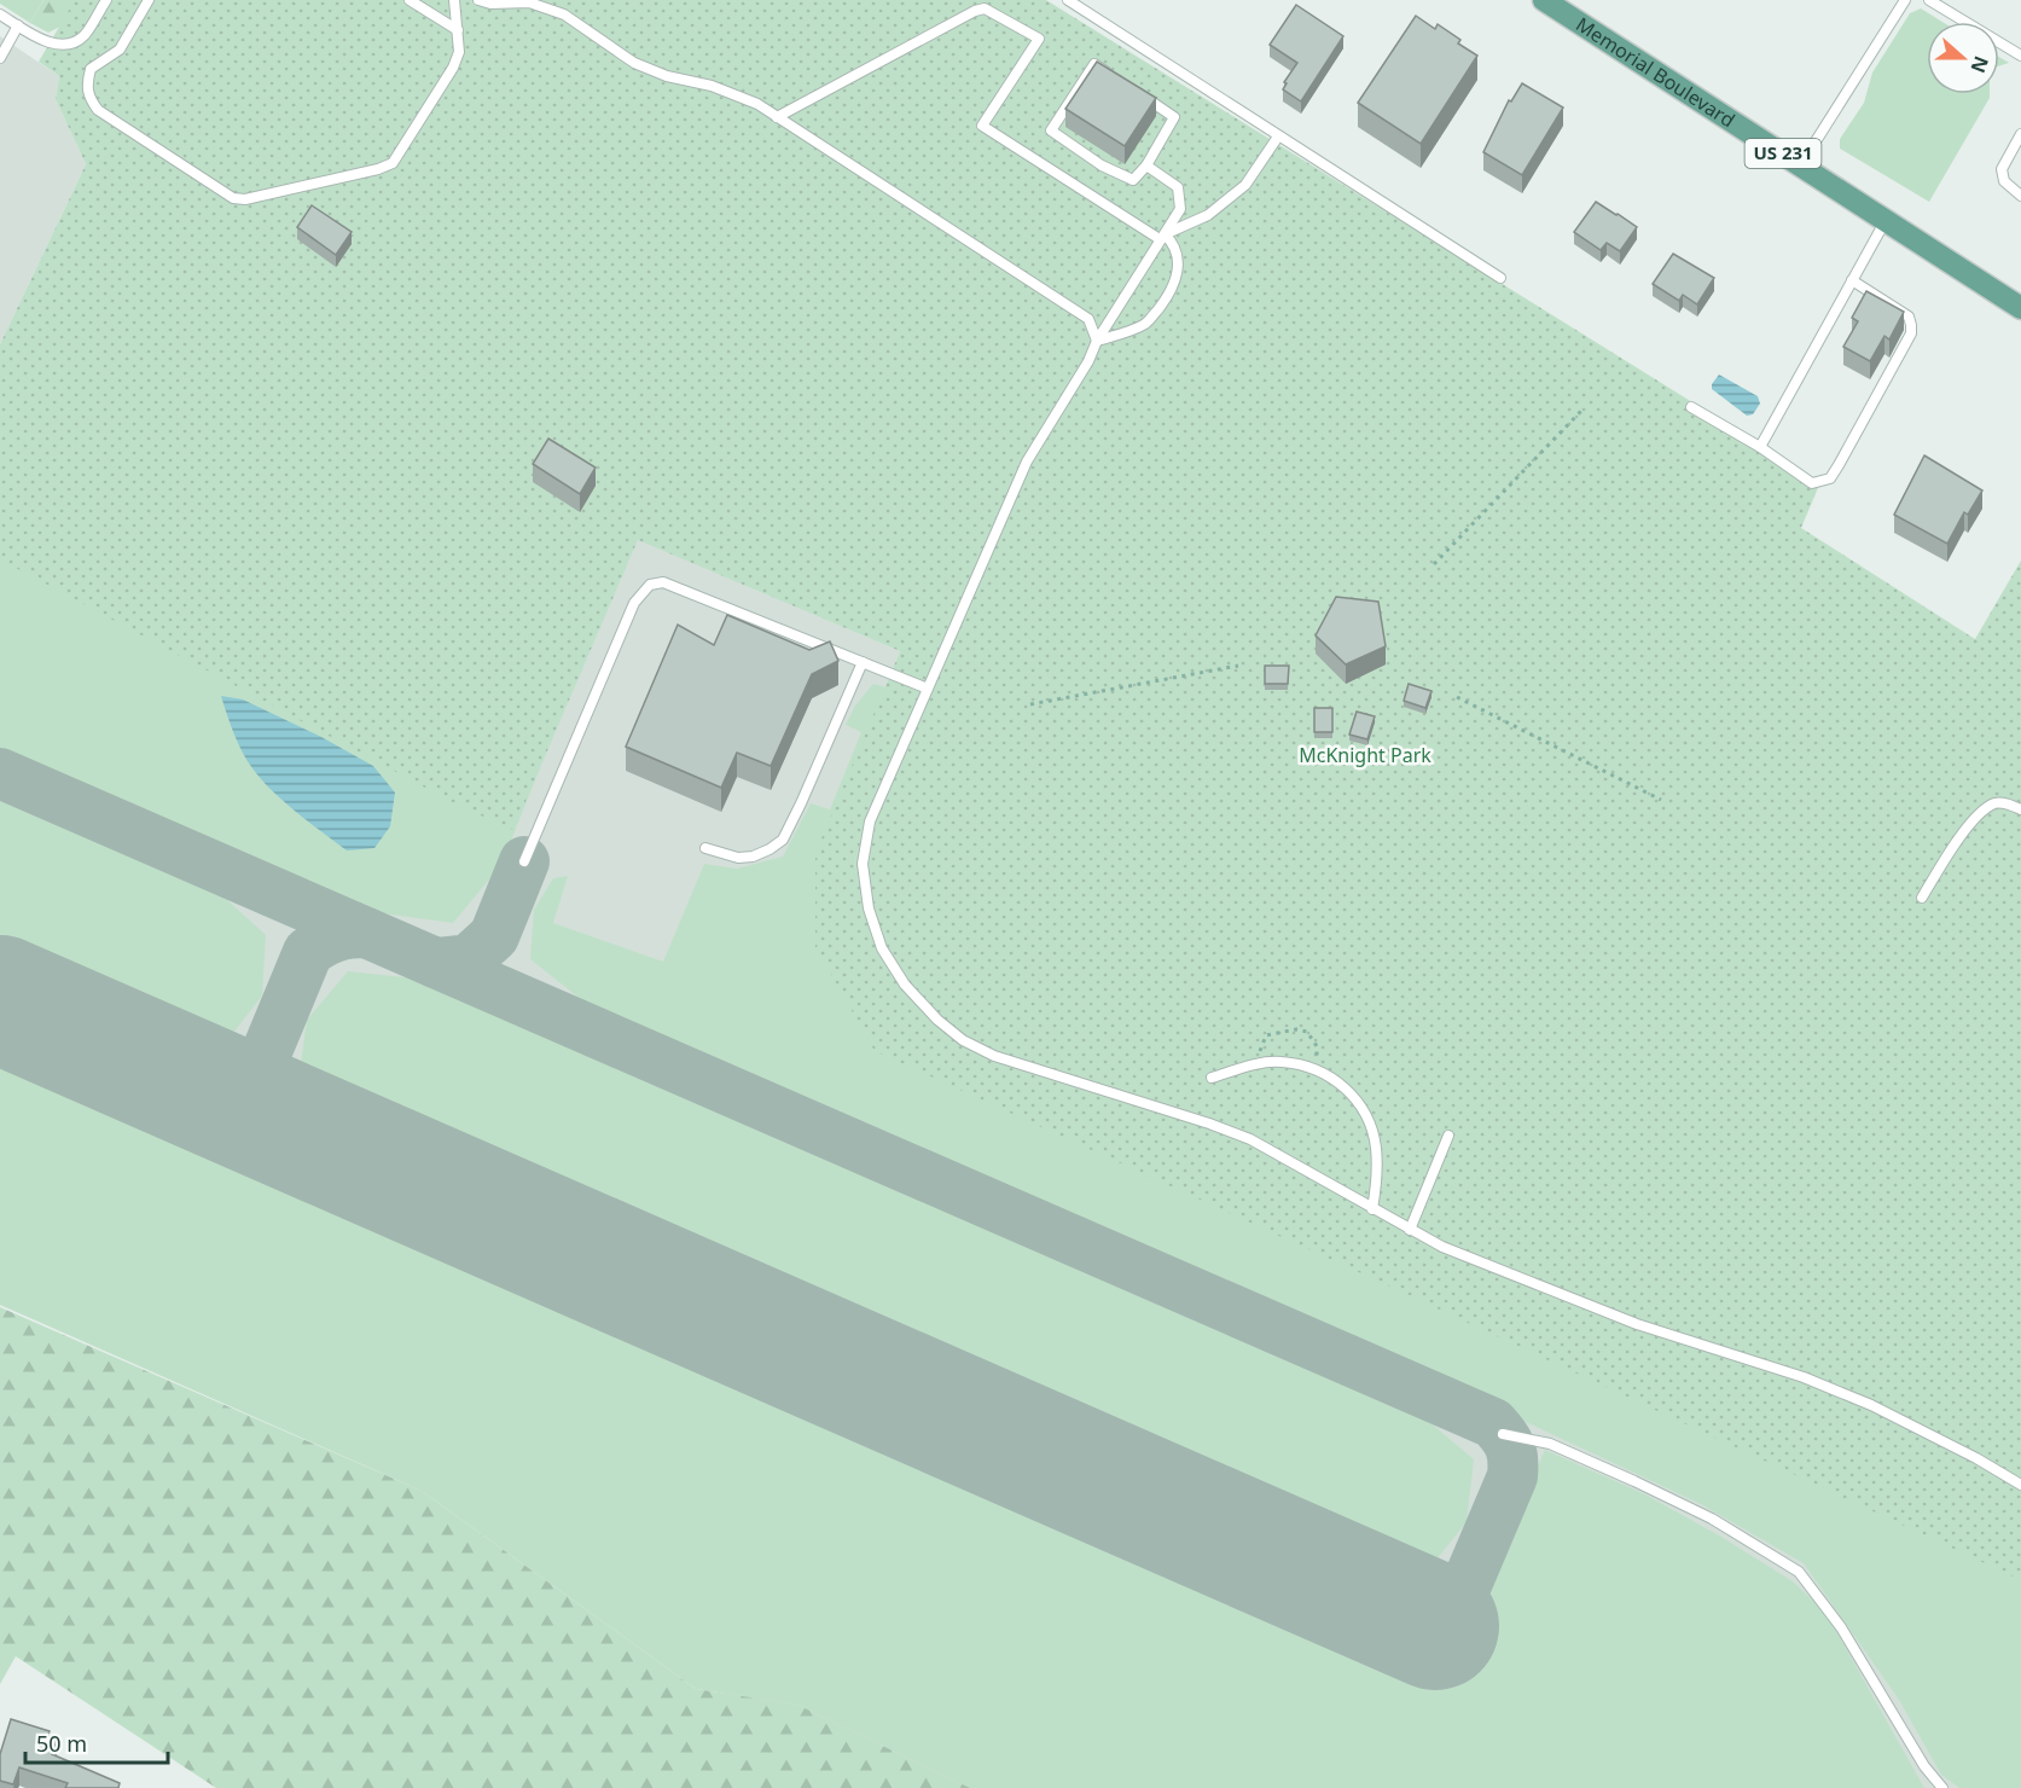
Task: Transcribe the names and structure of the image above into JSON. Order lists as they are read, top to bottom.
{
  "streets": {
    "main road": ["Memorial Boulevard", "US 231"]
  },
  "parks": ["McKnight Park"],
  "scale_bar": "50 m",
  "north": "right"
}
